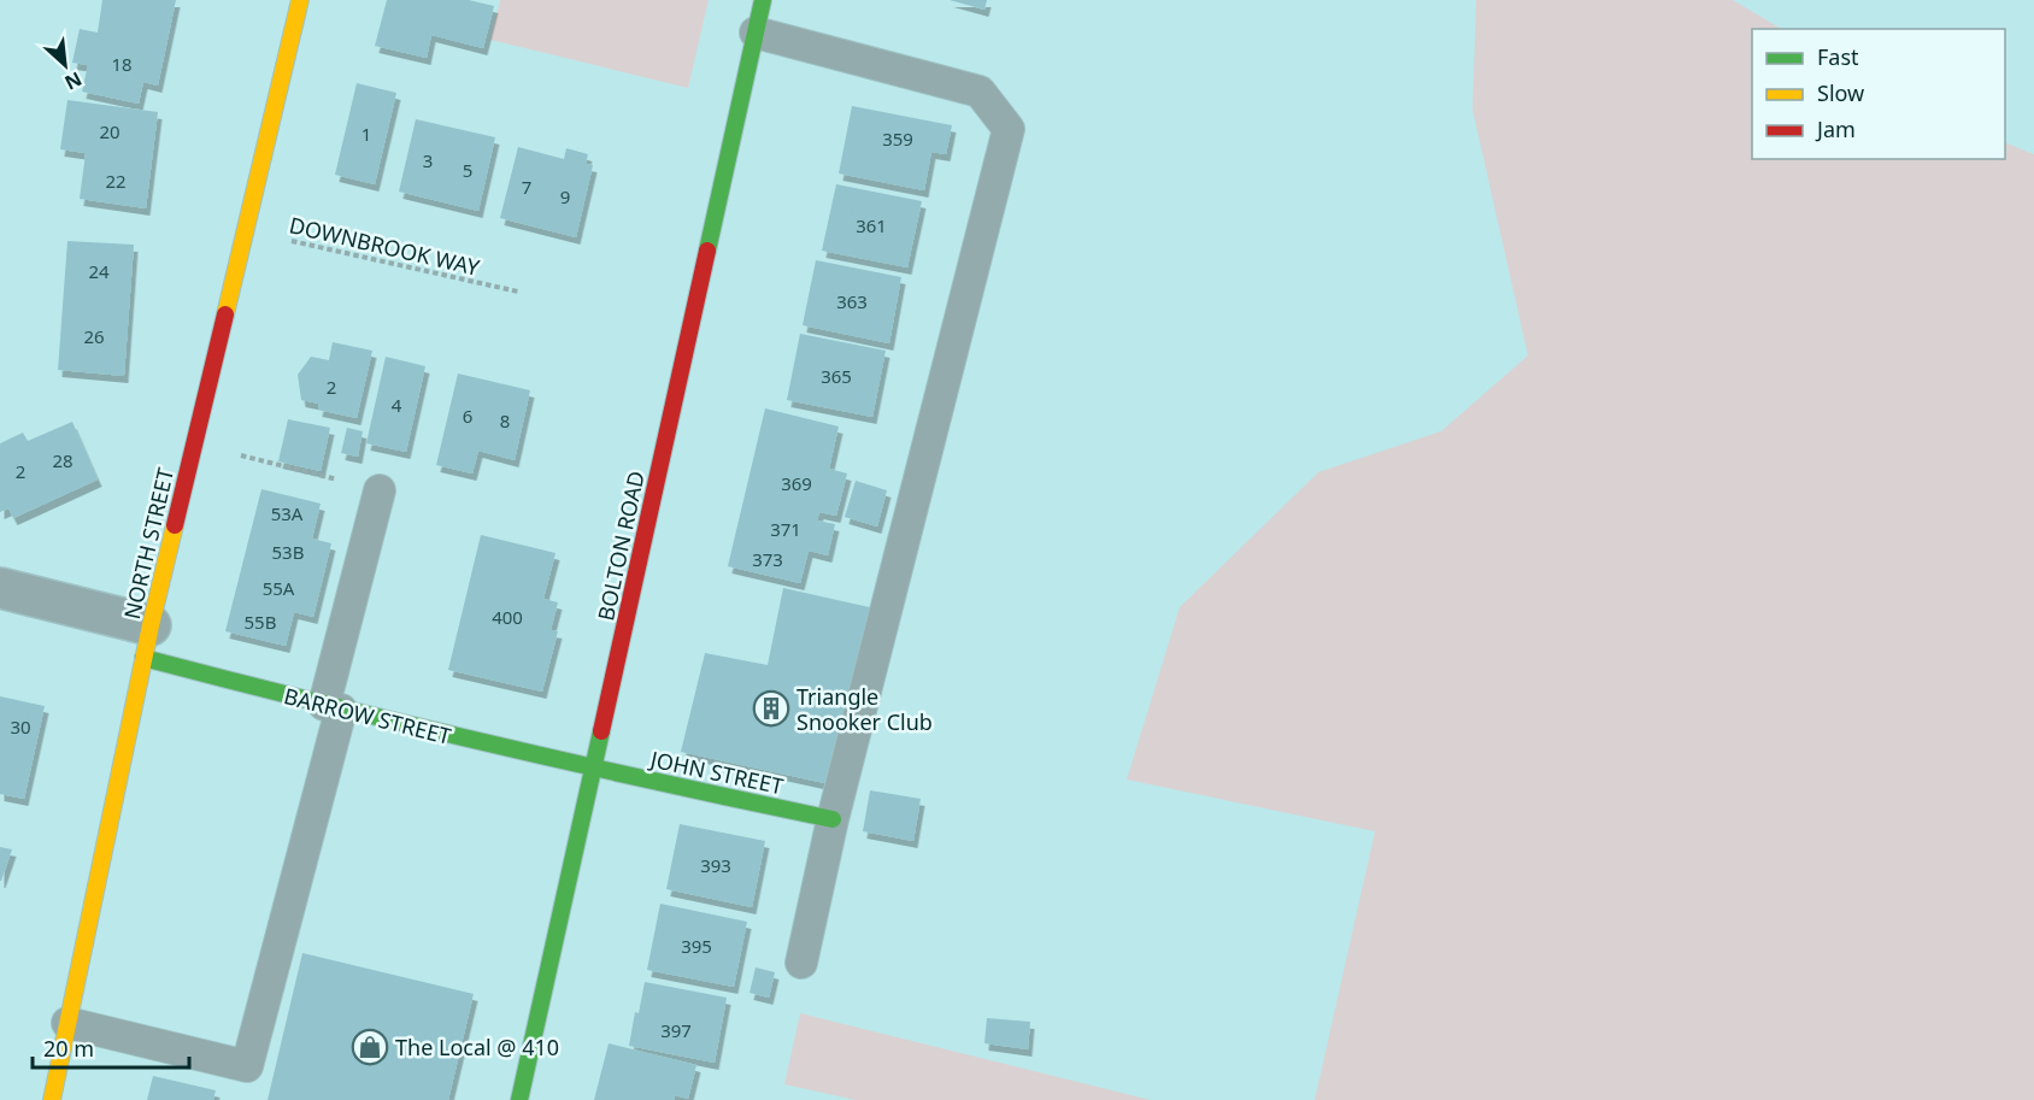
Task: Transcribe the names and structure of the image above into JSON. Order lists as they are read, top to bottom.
{
  "streets": {
    "street": [
      "NORTH STREET",
      "BOLTON ROAD",
      "BARROW STREET",
      "JOHN STREET"
    ],
    "path": ["DOWNBROOK WAY"]
  },
  "crossings": [
    ["DOWNBROOK WAY", "NORTH STREET"],
    ["NORTH STREET", "BARROW STREET"],
    ["BOLTON ROAD", "BARROW STREET"],
    ["BOLTON ROAD", "JOHN STREET"],
    ["BARROW STREET", "JOHN STREET"]
  ],
  "places": {
    "building": ["Triangle Snooker Club"],
    "shop": ["The Local @ 410"]
  },
  "house_numbers": [
    "18",
    "20",
    "1",
    "359",
    "3",
    "5",
    "22",
    "7",
    "9",
    "361",
    "24",
    "363",
    "26",
    "365",
    "2",
    "4",
    "6",
    "8",
    "28",
    "2",
    "369",
    "53A",
    "371",
    "53B",
    "373",
    "55A",
    "400",
    "55B",
    "30",
    "393",
    "395",
    "397"
  ],
  "legend": ["Fast", "Slow", "Jam"],
  "scale_bar": "20 m",
  "north": "bottom right"
}
